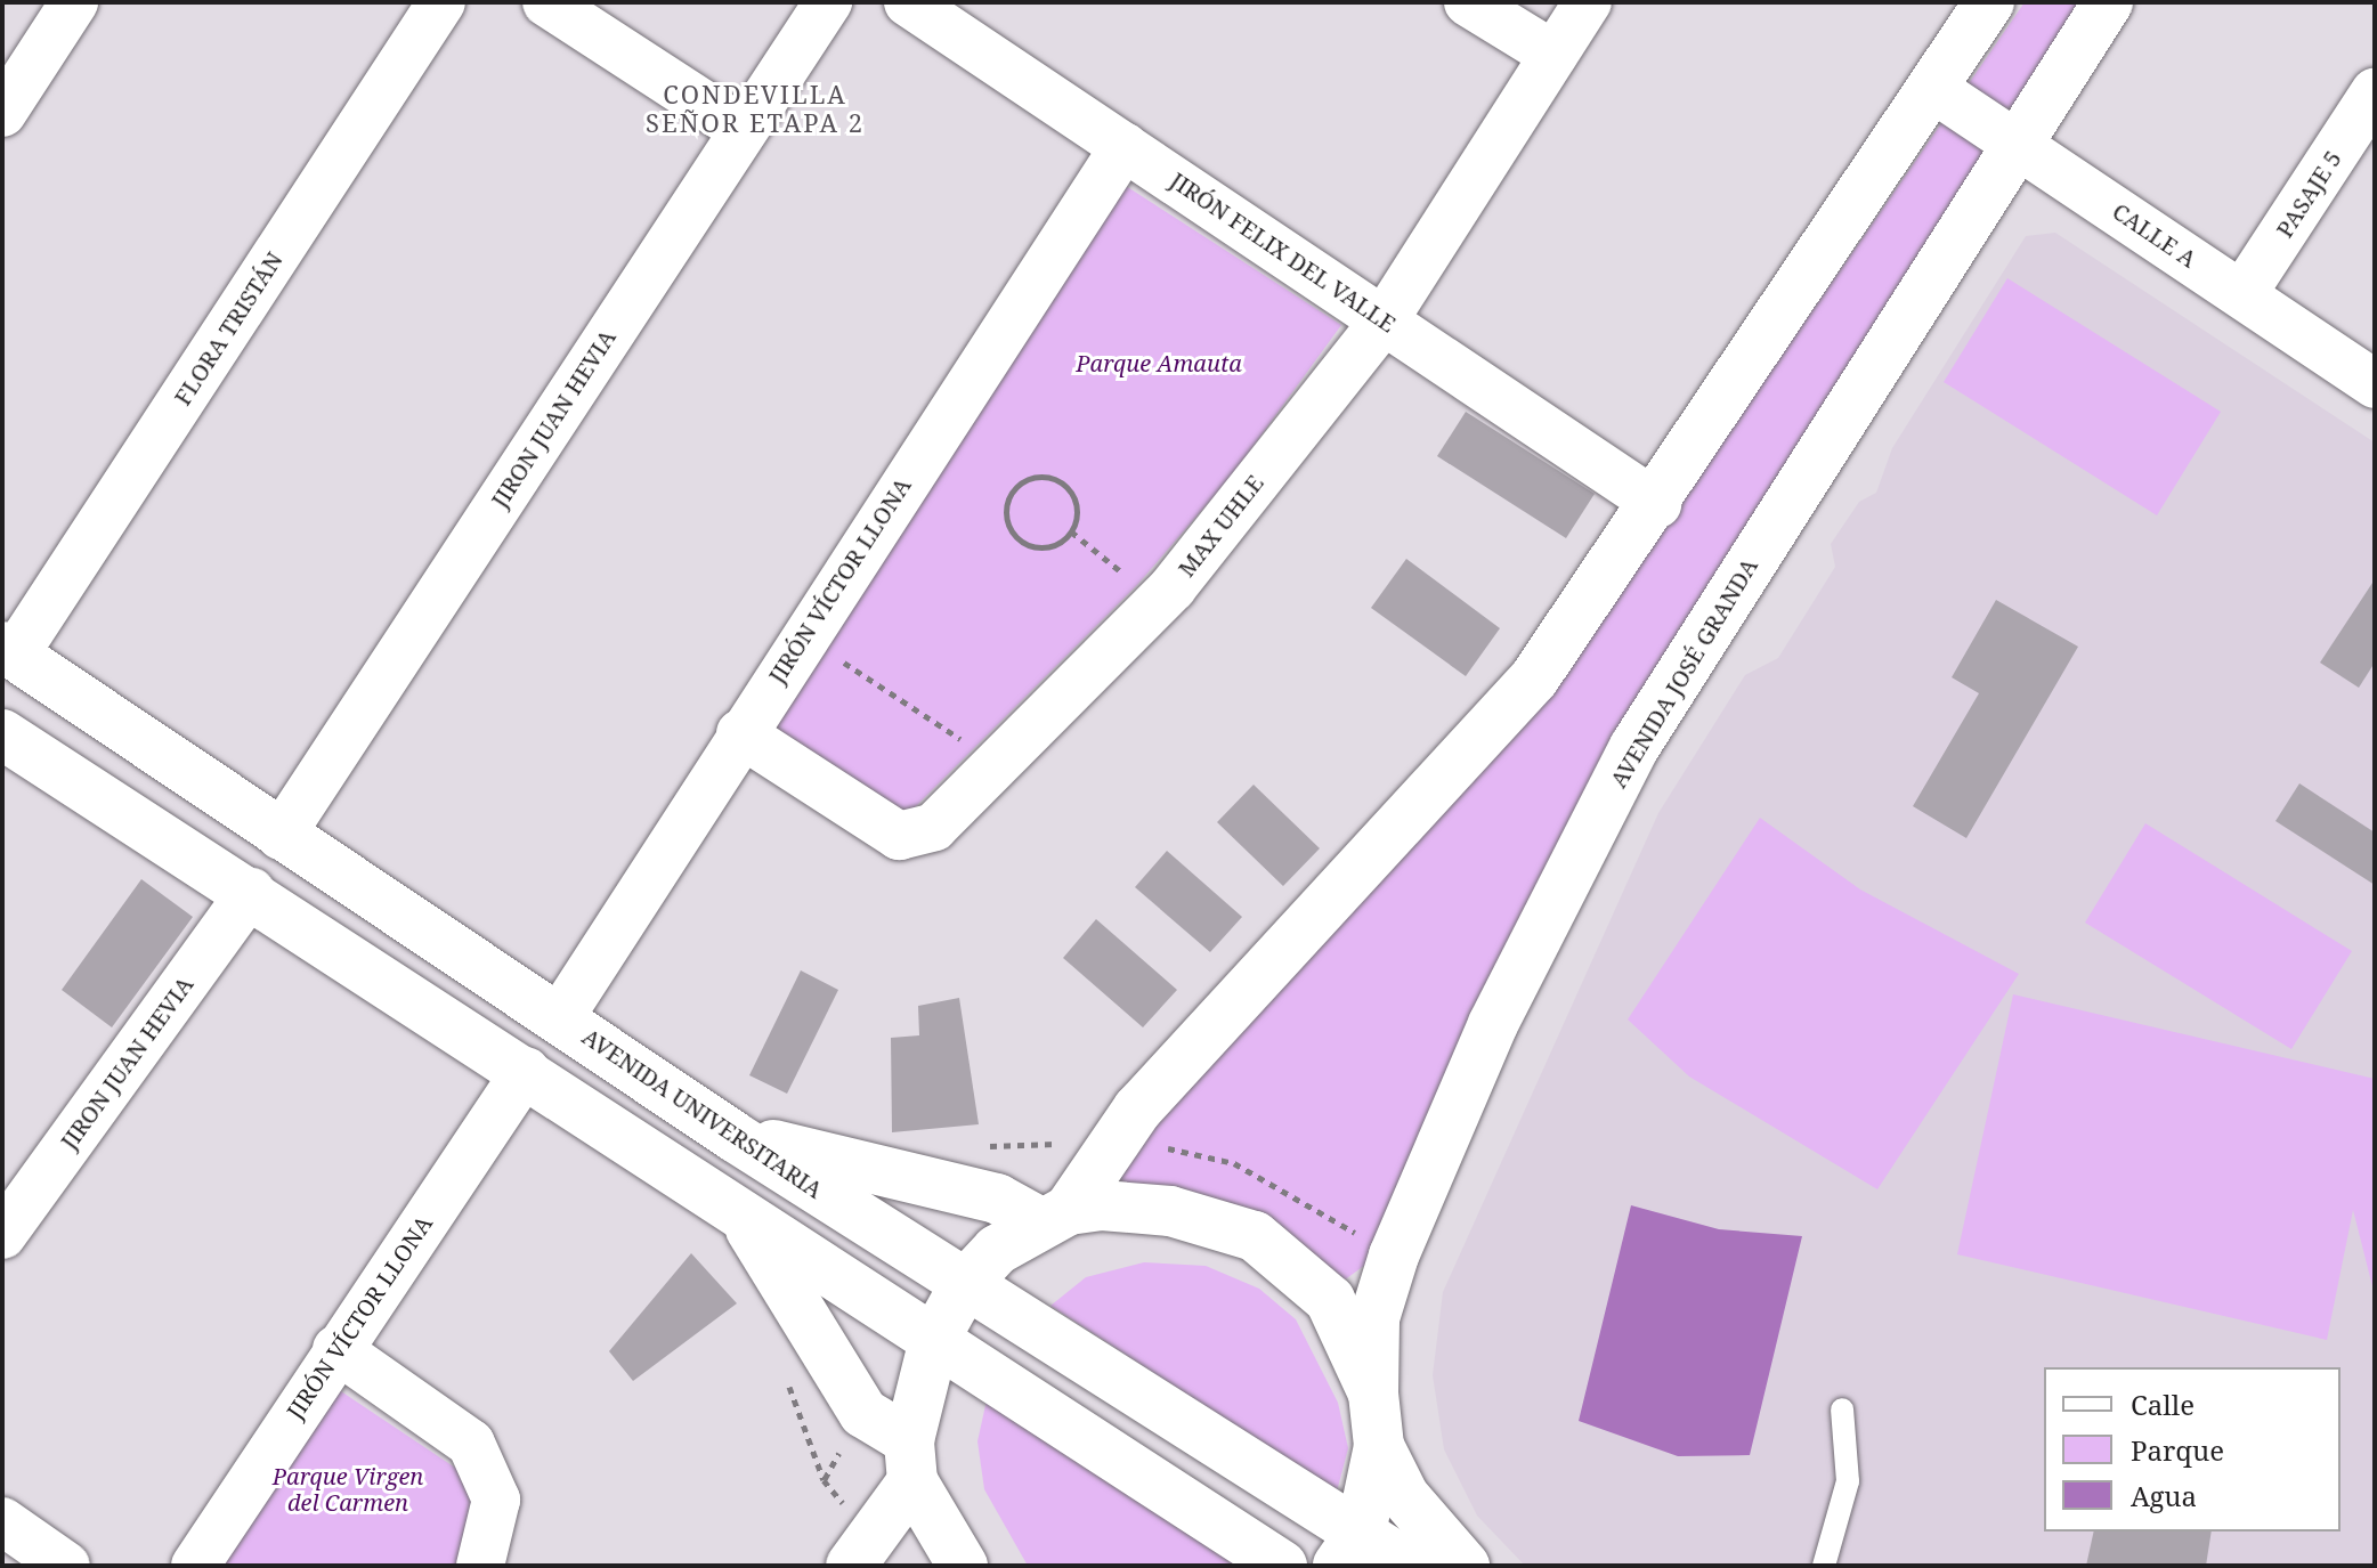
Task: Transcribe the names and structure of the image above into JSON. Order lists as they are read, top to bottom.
{
  "streets": {
    "main road": ["AVENIDA JOSÉ GRANDA", "AVENIDA UNIVERSITARIA"],
    "street": [
      "PASAJE 5",
      "CALLE A",
      "JIRÓN FELIX DEL VALLE",
      "FLORA TRISTÁN",
      "JIRON JUAN HEVIA",
      "MAX UHLE",
      "JIRÓN VÍCTOR LLONA"
    ]
  },
  "crossings": [
    ["PASAJE 5", "CALLE A"],
    ["CALLE A", "AVENIDA JOSÉ GRANDA"],
    ["JIRÓN FELIX DEL VALLE", "MAX UHLE"],
    ["JIRÓN FELIX DEL VALLE", "JIRÓN VÍCTOR LLONA"],
    ["FLORA TRISTÁN", "AVENIDA UNIVERSITARIA"],
    ["JIRON JUAN HEVIA", "AVENIDA UNIVERSITARIA"],
    ["MAX UHLE", "JIRÓN VÍCTOR LLONA"],
    ["JIRÓN VÍCTOR LLONA", "AVENIDA UNIVERSITARIA"]
  ],
  "districts": ["CONDEVILLA SEÑOR ETAPA 2"],
  "parks": ["Parque Amauta", "Parque Virgen del Carmen"],
  "legend": ["Calle", "Parque", "Agua"]
}
